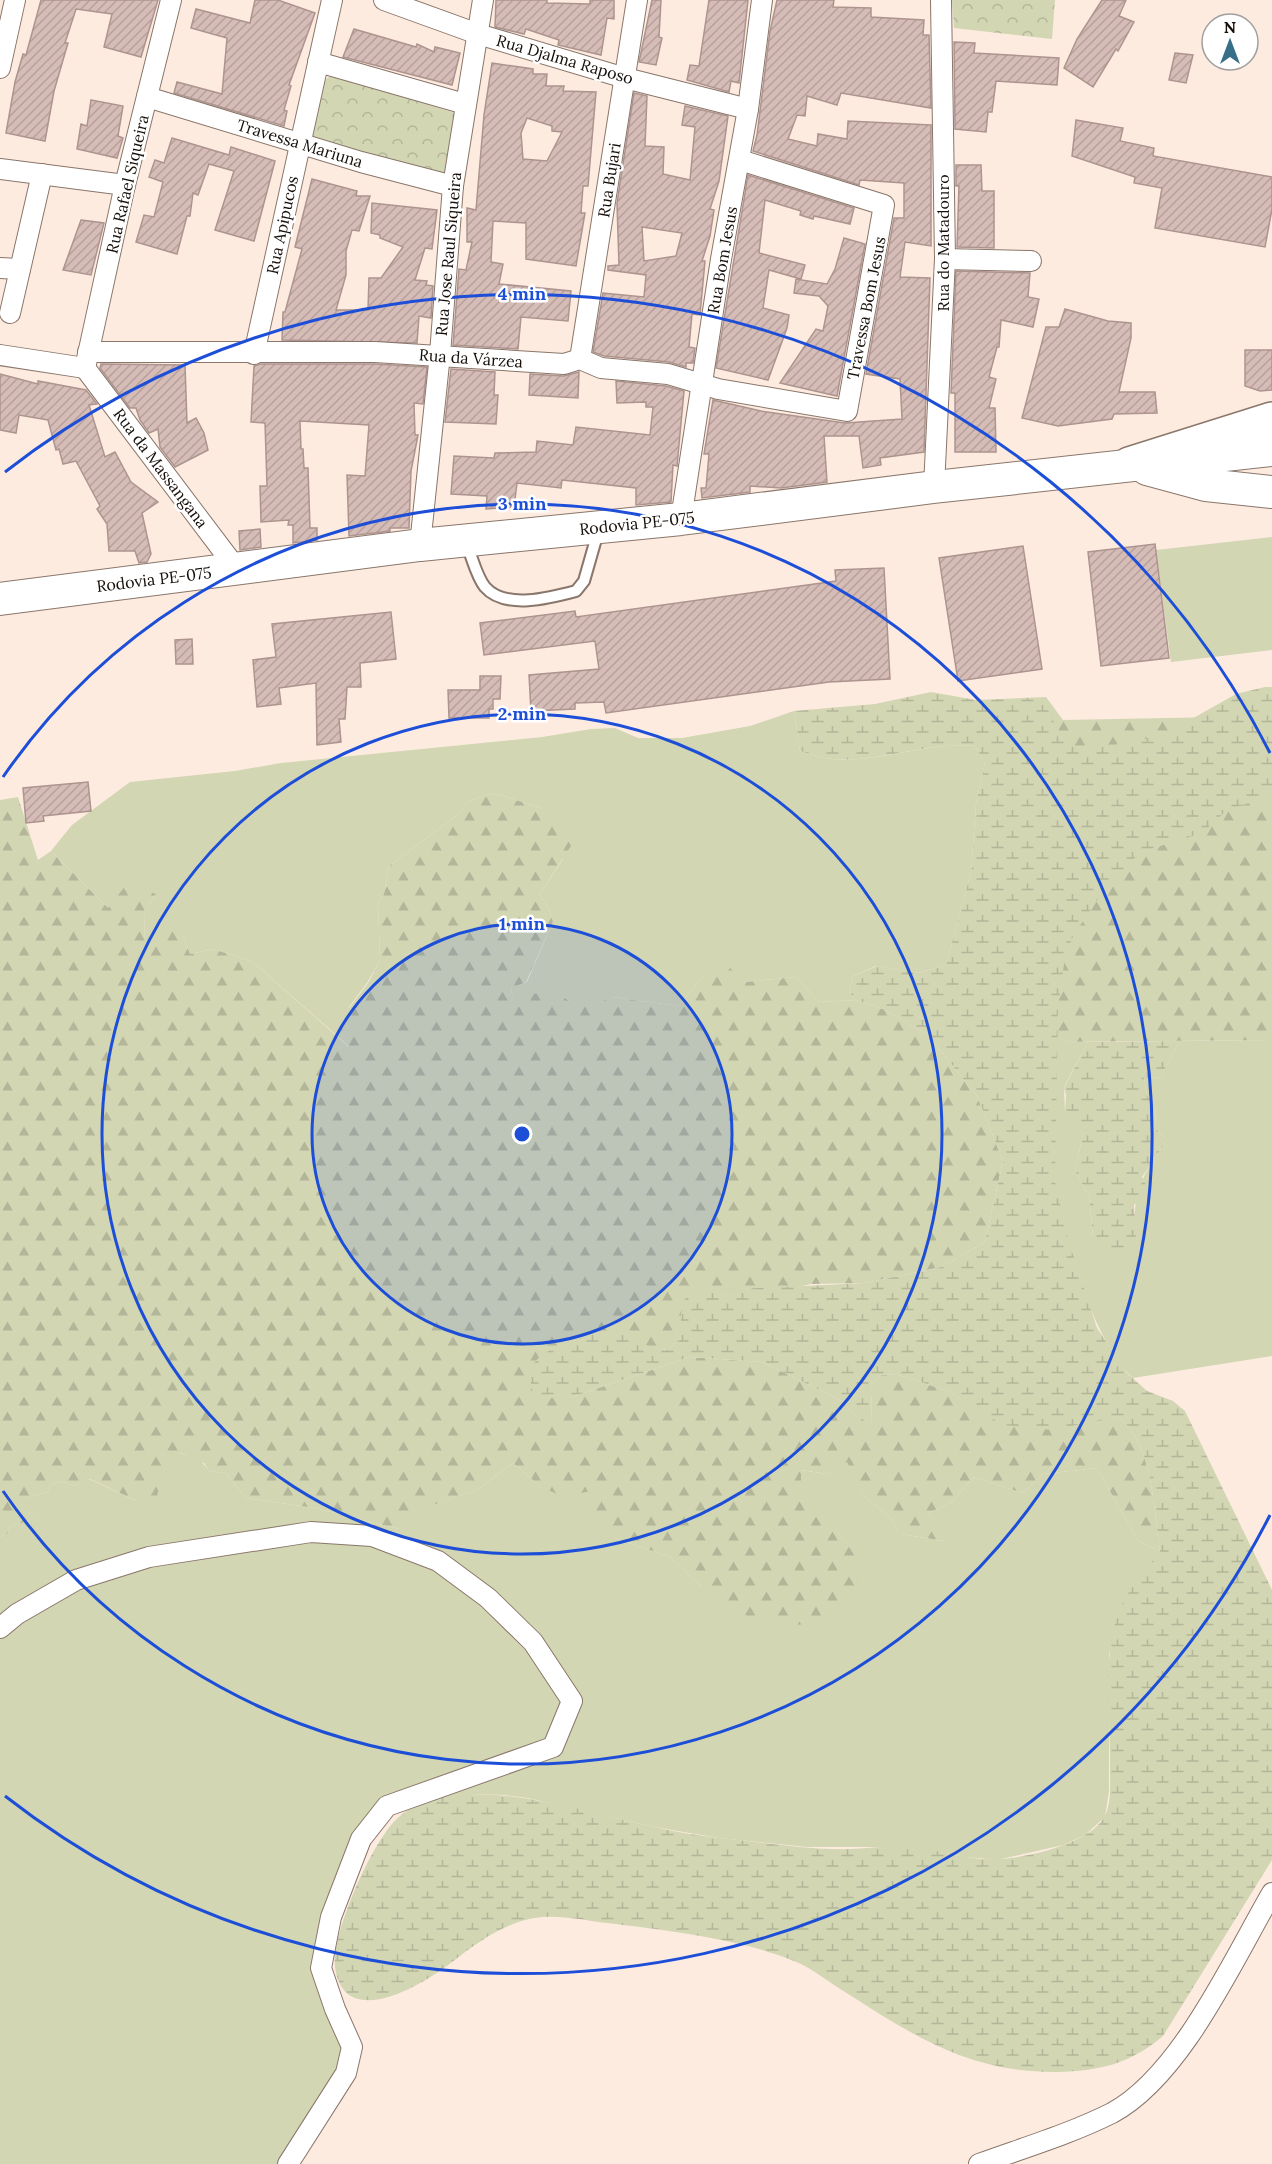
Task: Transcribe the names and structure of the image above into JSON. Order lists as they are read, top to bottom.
{
  "streets": {
    "main road": ["Rodovia PE-075"],
    "street": [
      "Rua Djalma Raposo",
      "Travessa Mariuna",
      "Rua Bujari",
      "Rua Rafael Siqueira",
      "Rua Apipucos",
      "Rua do Matadouro",
      "Rua Jose Raul Siqueira",
      "Rua Bom Jesus",
      "Travessa Bom Jesus",
      "Rua da Várzea",
      "Rua da Massangana"
    ]
  },
  "crossings": [
    ["Rua Djalma Raposo", "Rua Bujari"],
    ["Rua Djalma Raposo", "Rua Jose Raul Siqueira"],
    ["Rua Djalma Raposo", "Rua Bom Jesus"],
    ["Travessa Mariuna", "Rua Rafael Siqueira"],
    ["Travessa Mariuna", "Rua Apipucos"],
    ["Travessa Mariuna", "Rua Jose Raul Siqueira"],
    ["Rua Bujari", "Rua da Várzea"],
    ["Rua Rafael Siqueira", "Rua da Várzea"],
    ["Rua Rafael Siqueira", "Rua da Massangana"],
    ["Rua Apipucos", "Rua da Várzea"],
    ["Rua do Matadouro", "Rodovia PE-075"],
    ["Rua Jose Raul Siqueira", "Rua da Várzea"],
    ["Rua Jose Raul Siqueira", "Rodovia PE-075"],
    ["Rua Bom Jesus", "Travessa Bom Jesus"],
    ["Rua Bom Jesus", "Rua da Várzea"],
    ["Rua Bom Jesus", "Rodovia PE-075"],
    ["Travessa Bom Jesus", "Rua da Várzea"],
    ["Rua da Várzea", "Rua da Massangana"],
    ["Rua da Massangana", "Rodovia PE-075"]
  ],
  "north": "top",
  "rings": [
    "4 min",
    "3 min",
    "2 min",
    "1 min"
  ]
}
